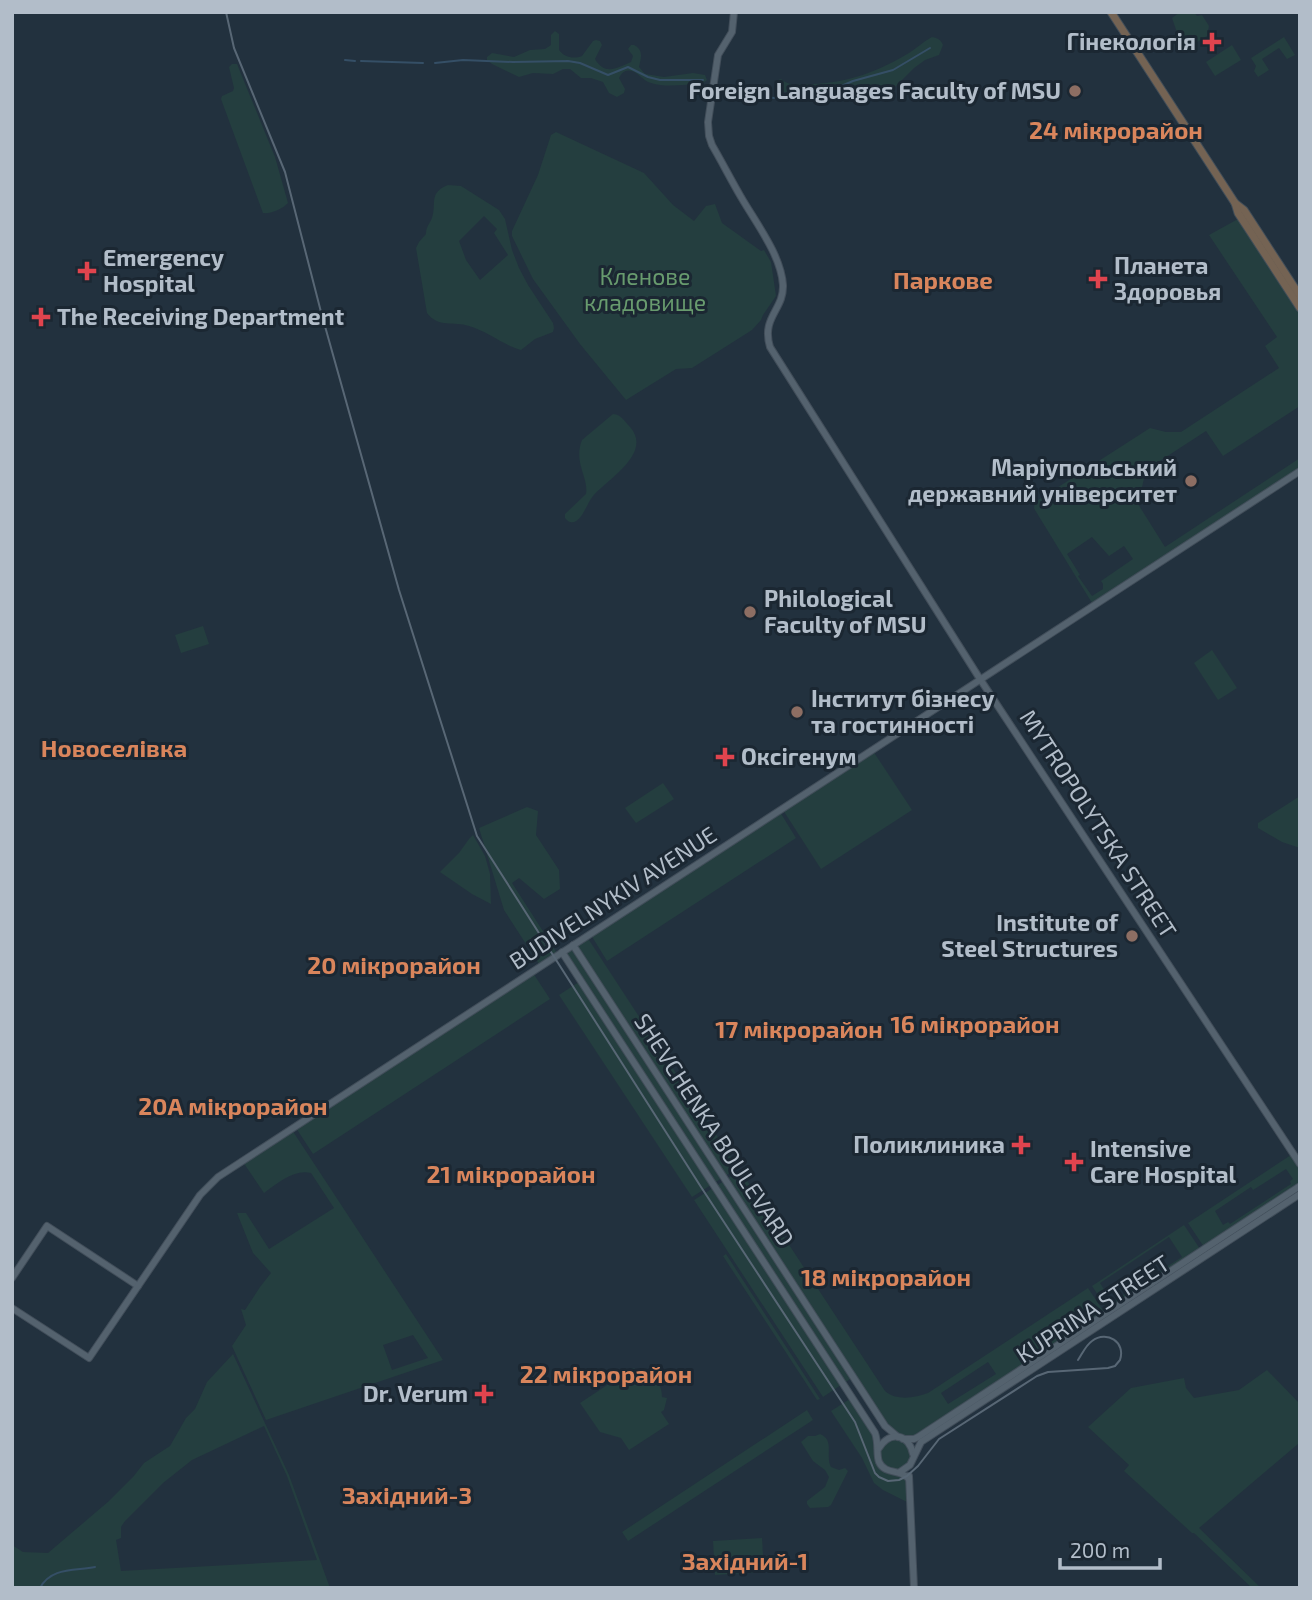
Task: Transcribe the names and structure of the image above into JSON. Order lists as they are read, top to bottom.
{
  "streets": {
    "main road": [
      "MYTROPOLYTSKA STREET",
      "BUDIVELNYKIV AVENUE",
      "SHEVCHENKA BOULEVARD",
      "KUPRINA STREET"
    ]
  },
  "crossings": [
    ["MYTROPOLYTSKA STREET", "BUDIVELNYKIV AVENUE"],
    ["BUDIVELNYKIV AVENUE", "SHEVCHENKA BOULEVARD"],
    ["SHEVCHENKA BOULEVARD", "KUPRINA STREET"]
  ],
  "districts": [
    "24 мікрорайон",
    "Паркове",
    "Новоселівка",
    "20 мікрорайон",
    "16 мікрорайон",
    "17 мікрорайон",
    "20А мікрорайон",
    "21 мікрорайон",
    "18 мікрорайон",
    "22 мікрорайон",
    "Західний-3",
    "Західний-1"
  ],
  "parks": ["Кленове кладовище"],
  "places": {
    "health": [
      "Гінекологія",
      "Emergency Hospital",
      "Планета Здоровья",
      "The Receiving Department",
      "Оксігенум",
      "Поликлиника",
      "Intensive Care Hospital",
      "Dr. Verum"
    ],
    "other": [
      "Foreign Languages Faculty of MSU",
      "Маріупольський державний університет",
      "Philological Faculty of MSU",
      "Інститут бізнесу та гостинності",
      "Institute of Steel Structures"
    ]
  },
  "scale_bar": "200 m"
}
